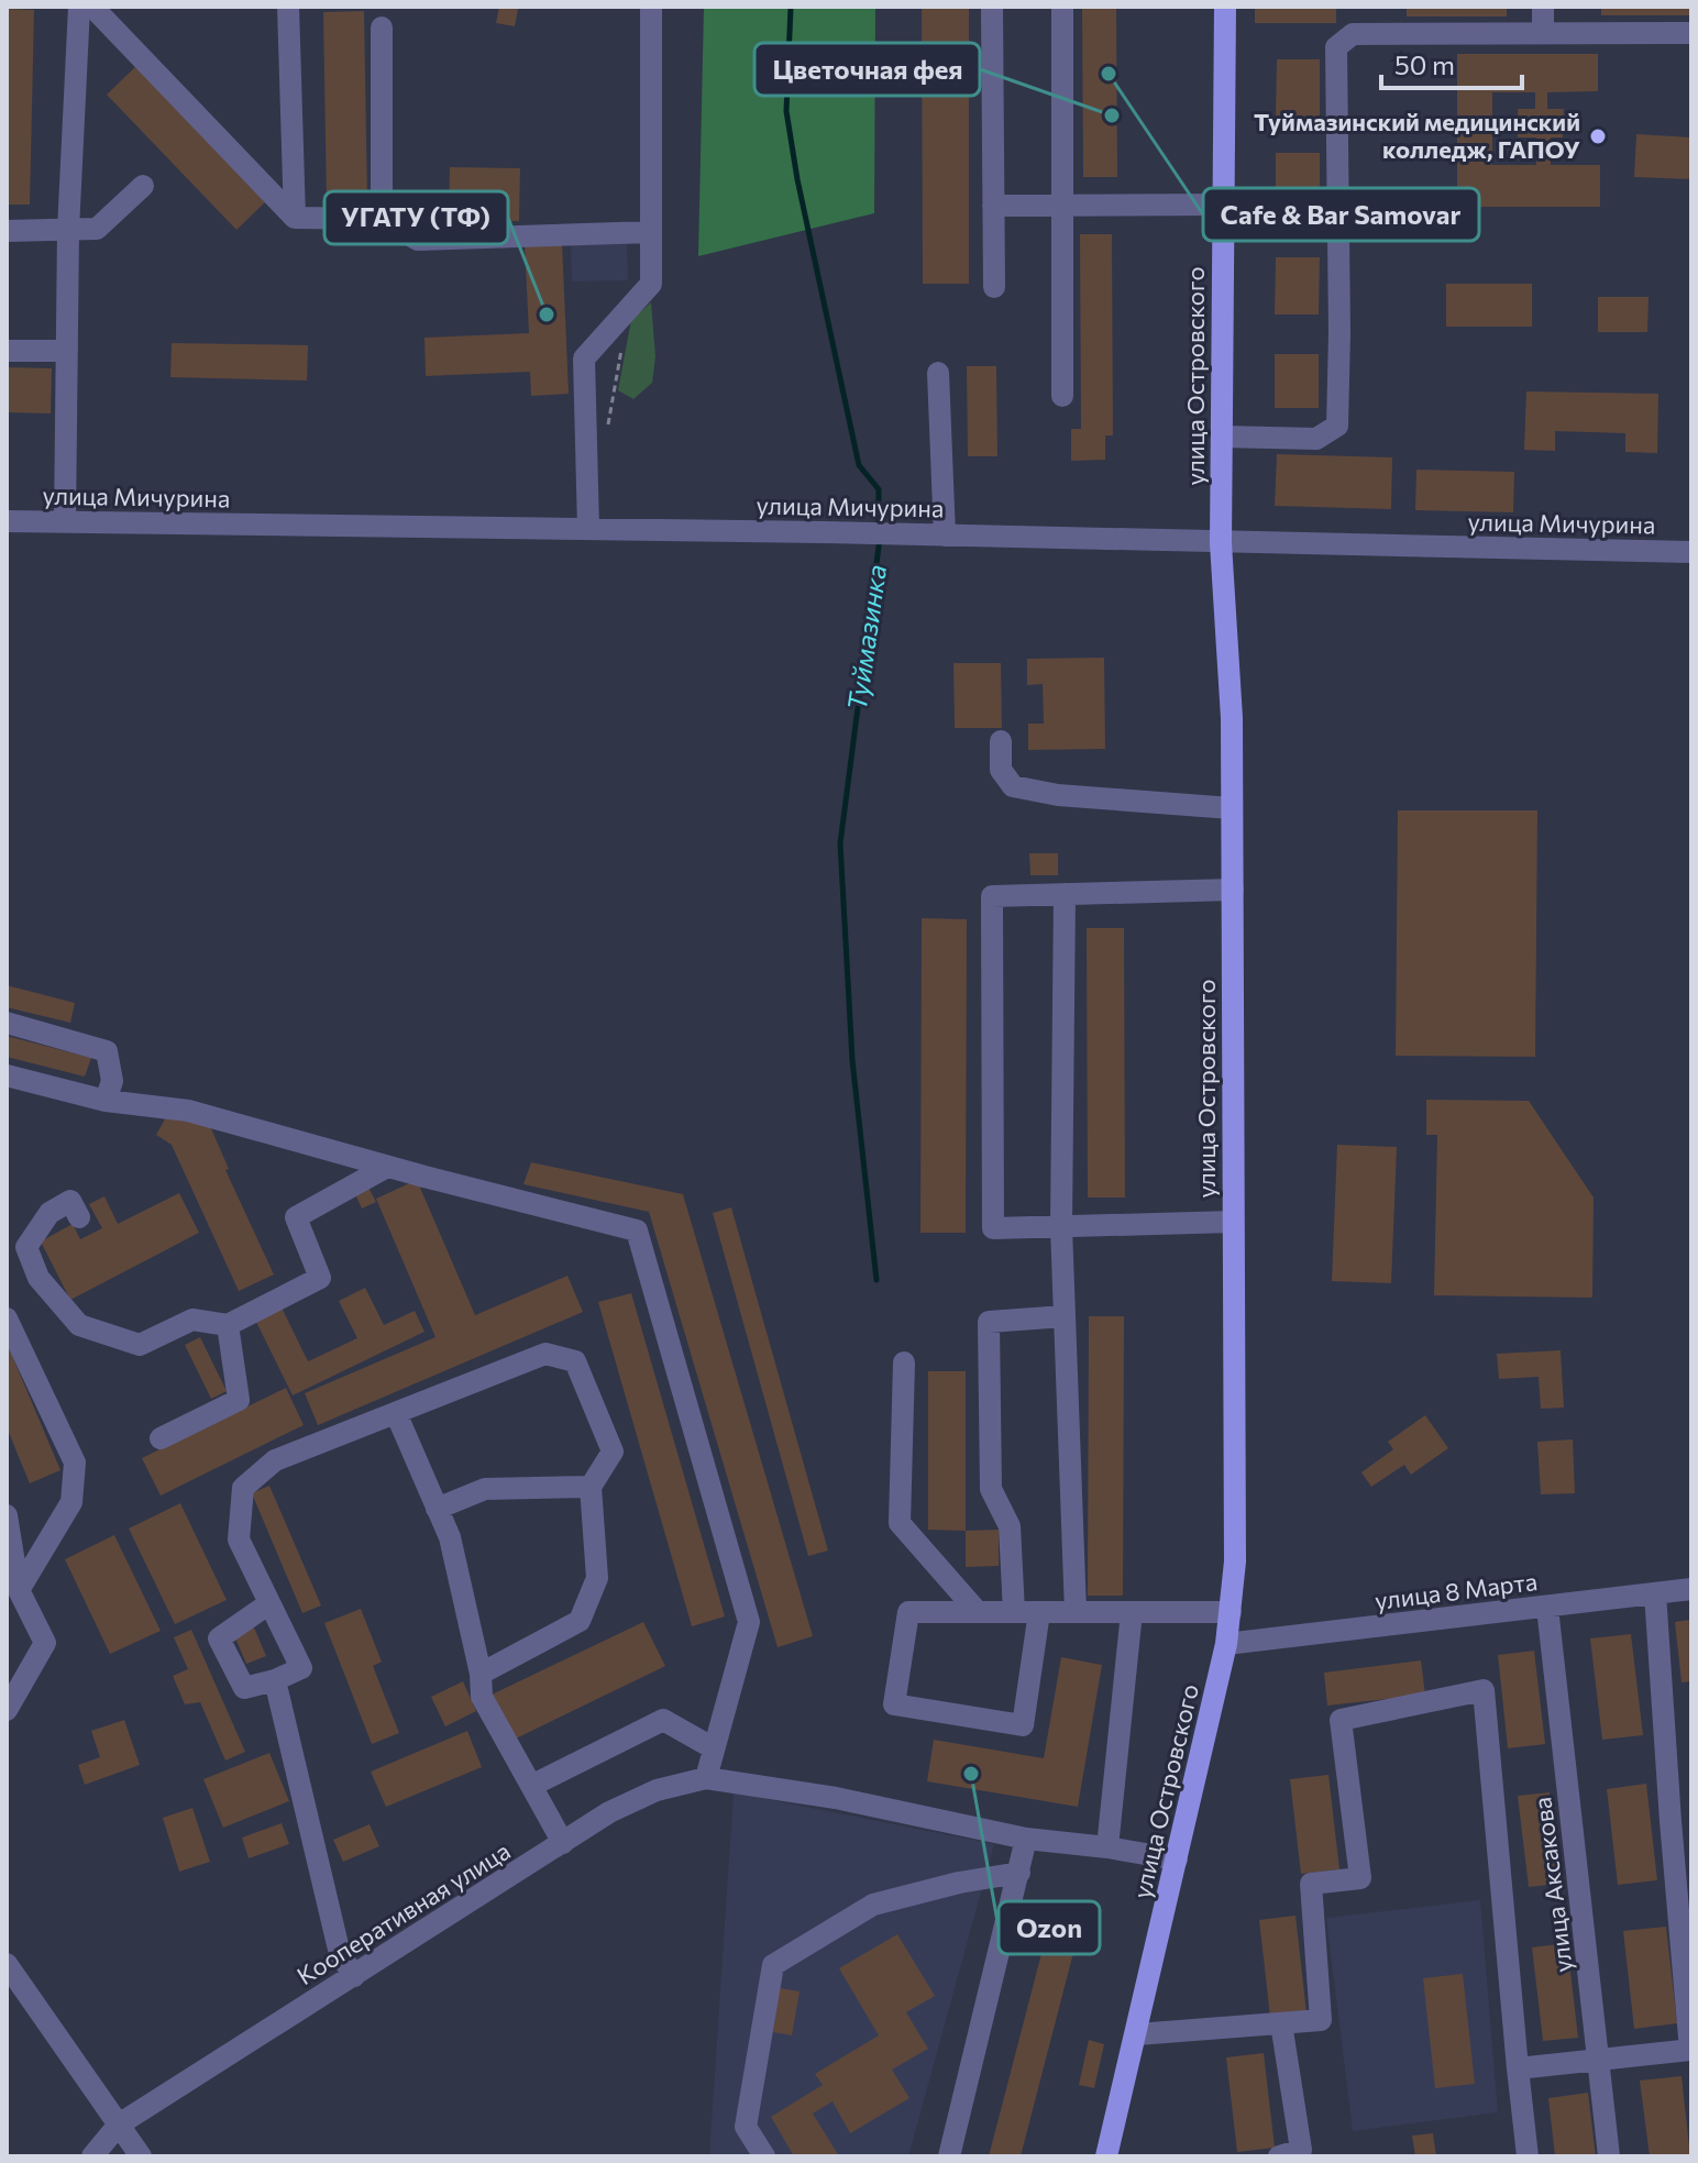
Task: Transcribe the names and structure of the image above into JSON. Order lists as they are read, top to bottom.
{
  "streets": {
    "main road": ["улица Островского"],
    "street": [
      "улица Мичурина",
      "улица 8 Марта",
      "улица Аксакова",
      "Кооперативная улица"
    ]
  },
  "crossings": [
    ["улица Островского", "улица Мичурина"],
    ["улица Островского", "улица 8 Марта"],
    ["улица Островского", "Кооперативная улица"],
    ["улица 8 Марта", "улица Аксакова"]
  ],
  "water": ["Туймазинка"],
  "places": [
    "Cafe & Bar Samovar",
    "Цветочная фея",
    "Туймазинский медицинский колледж, ГАПОУ",
    "УГАТУ (ТФ)",
    "Ozon"
  ],
  "scale_bar": "50 m"
}
